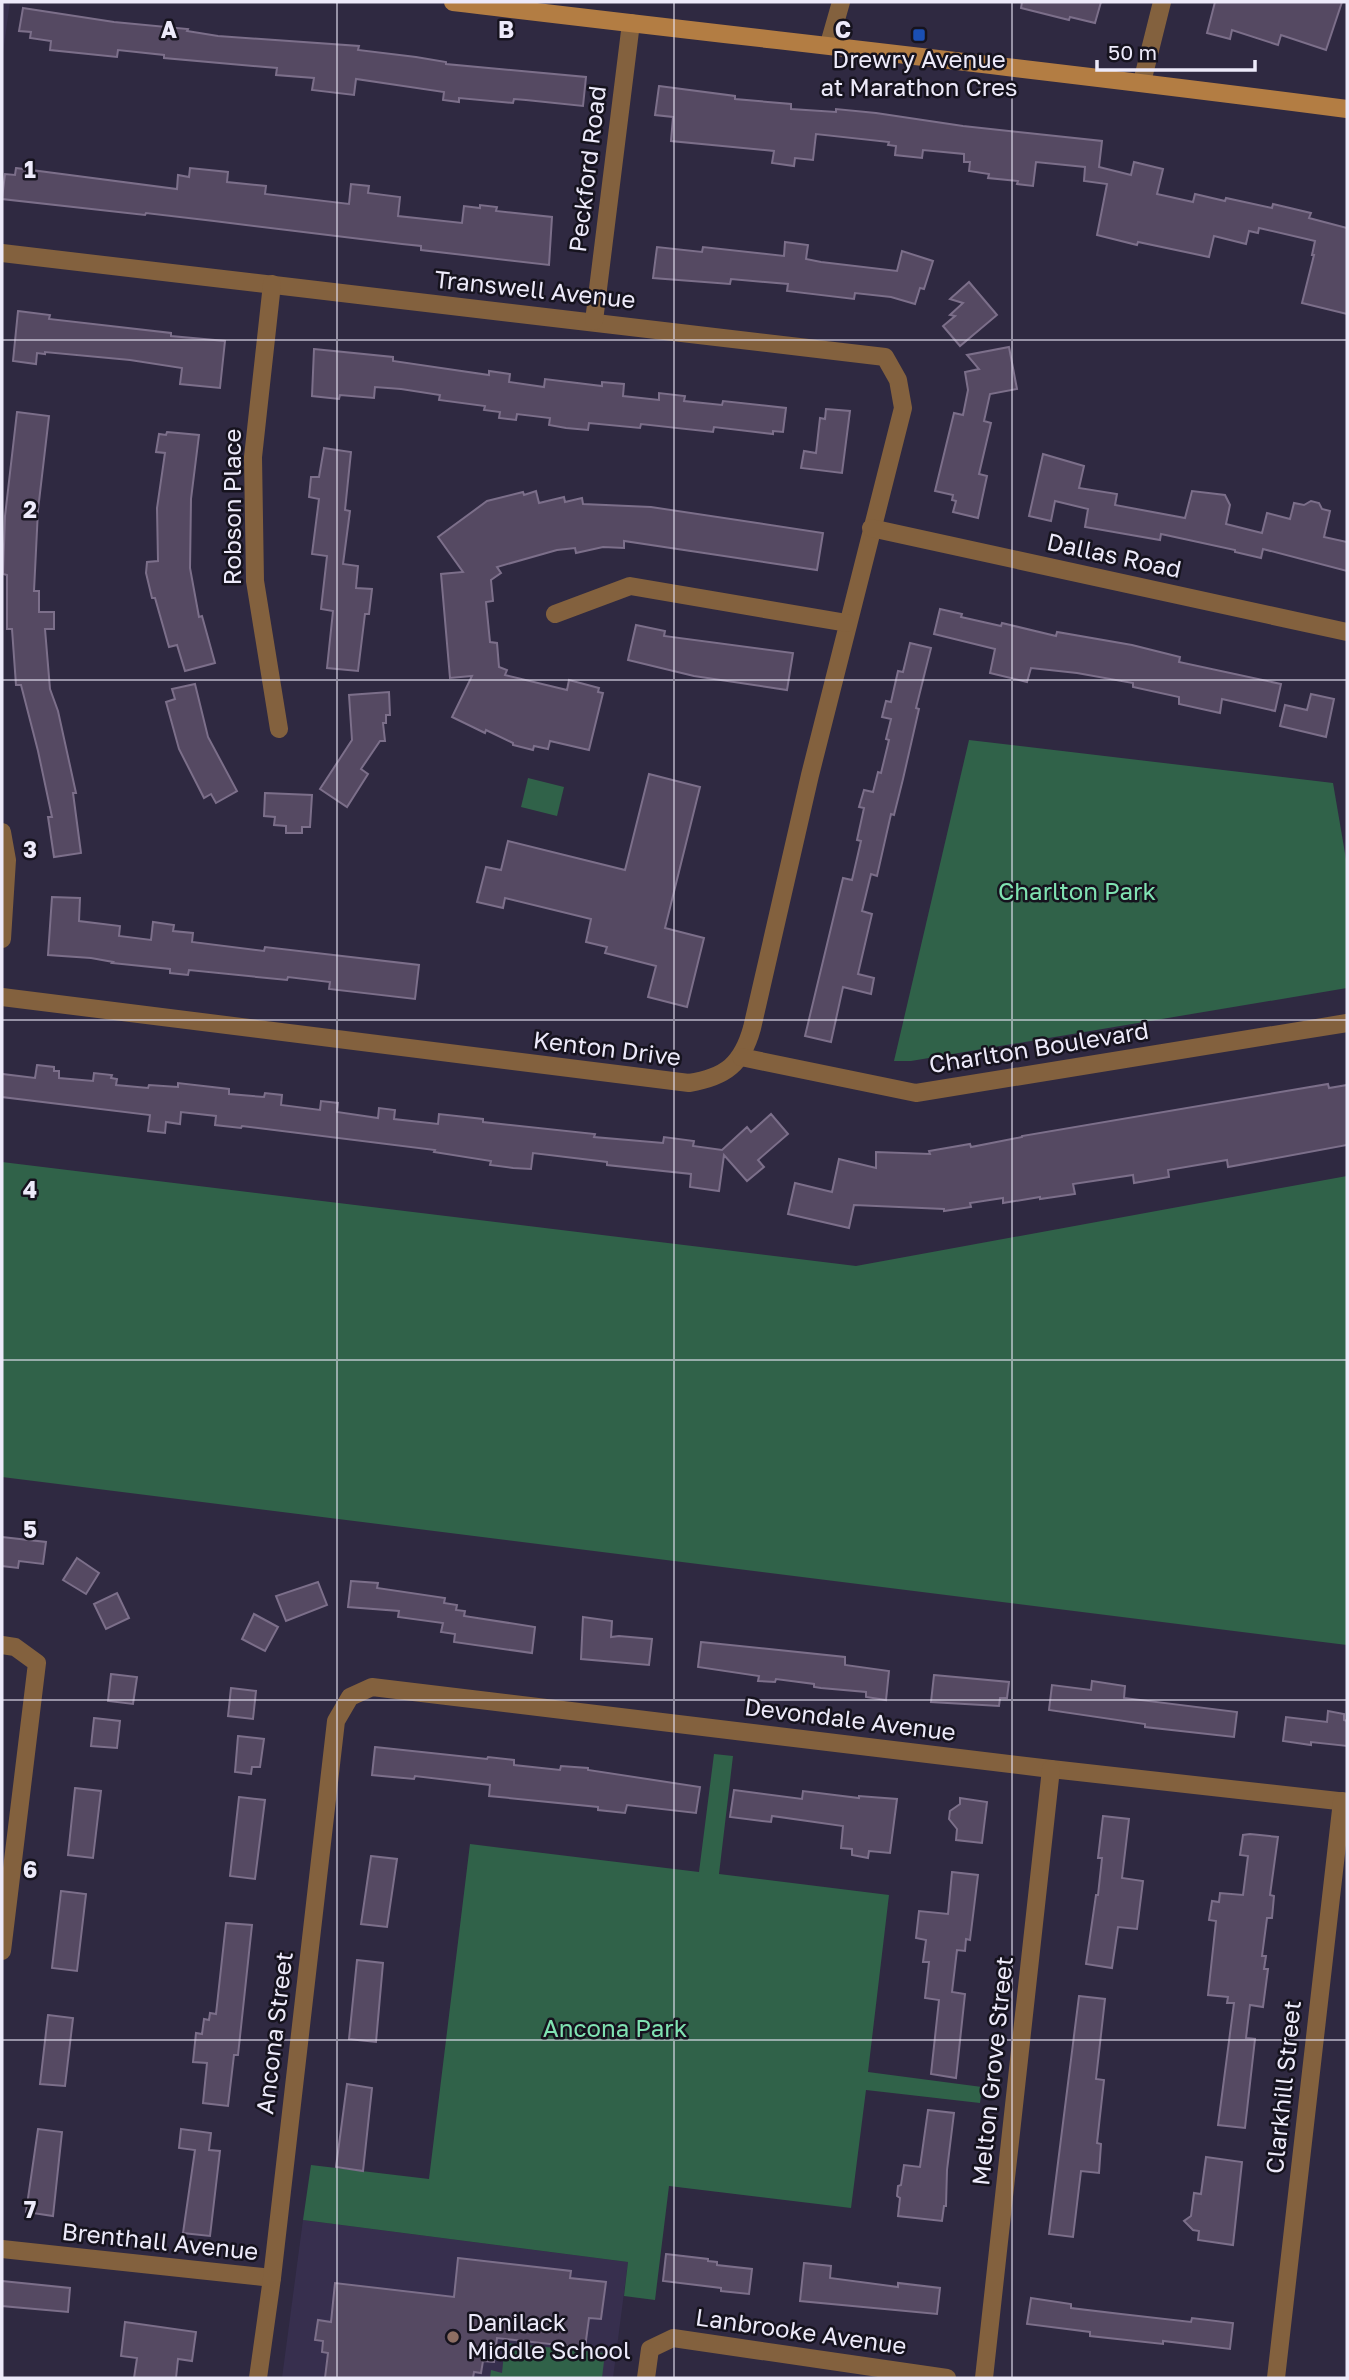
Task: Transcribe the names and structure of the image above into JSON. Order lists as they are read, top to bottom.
{
  "streets": {
    "street": [
      "Peckford Road",
      "Transwell Avenue",
      "Robson Place",
      "Dallas Road",
      "Charlton Boulevard",
      "Kenton Drive",
      "Devondale Avenue",
      "Ancona Street",
      "Melton Grove Street",
      "Clarkhill Street",
      "Brenthall Avenue",
      "Lanbrooke Avenue"
    ]
  },
  "crossings": [
    ["Peckford Road", "Transwell Avenue"],
    ["Transwell Avenue", "Robson Place"],
    ["Transwell Avenue", "Dallas Road"],
    ["Charlton Boulevard", "Kenton Drive"],
    ["Devondale Avenue", "Ancona Street"],
    ["Devondale Avenue", "Melton Grove Street"],
    ["Devondale Avenue", "Clarkhill Street"],
    ["Ancona Street", "Brenthall Avenue"]
  ],
  "parks": ["Charlton Park", "Ancona Park"],
  "places": {
    "transit": ["Drewry Avenue at Marathon Cres"],
    "other": ["Danilack Middle School"]
  },
  "scale_bar": "50 m",
  "grid": {
    "columns": ["A", "B", "C"],
    "rows": [
      "1",
      "2",
      "3",
      "4",
      "5",
      "6",
      "7"
    ]
  }
}
